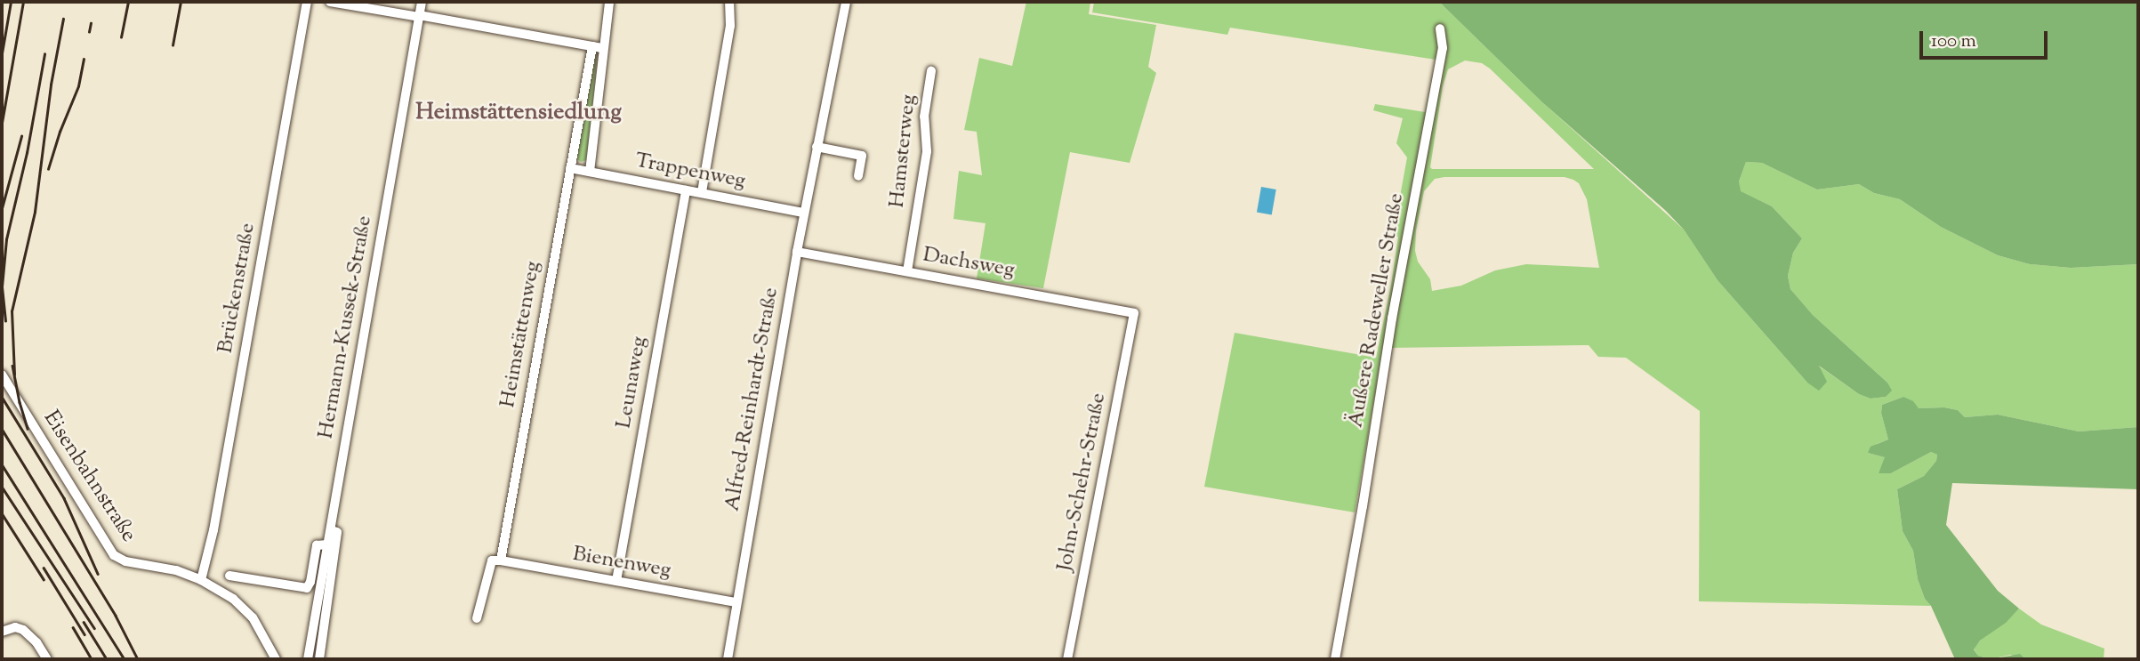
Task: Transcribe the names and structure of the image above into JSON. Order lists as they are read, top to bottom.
{
  "streets": {
    "street": [
      "Hamsterweg",
      "Trappenweg",
      "Dachsweg",
      "Brückenstraße",
      "Äußere Radeweller Straße",
      "Hermann-Kussek-Straße",
      "Heimstättenweg",
      "Leunaweg",
      "Alfred-Reinhardt-Straße",
      "Eisenbahnstraße",
      "John-Schehr-Straße",
      "Bienenweg"
    ]
  },
  "crossings": [
    ["Hamsterweg", "Dachsweg"],
    ["Trappenweg", "Heimstättenweg"],
    ["Trappenweg", "Leunaweg"],
    ["Trappenweg", "Alfred-Reinhardt-Straße"],
    ["Dachsweg", "Alfred-Reinhardt-Straße"],
    ["Dachsweg", "John-Schehr-Straße"],
    ["Brückenstraße", "Eisenbahnstraße"],
    ["Heimstättenweg", "Bienenweg"],
    ["Leunaweg", "Bienenweg"],
    ["Alfred-Reinhardt-Straße", "Bienenweg"]
  ],
  "districts": ["Heimstättensiedlung"],
  "scale_bar": "100 m"
}
